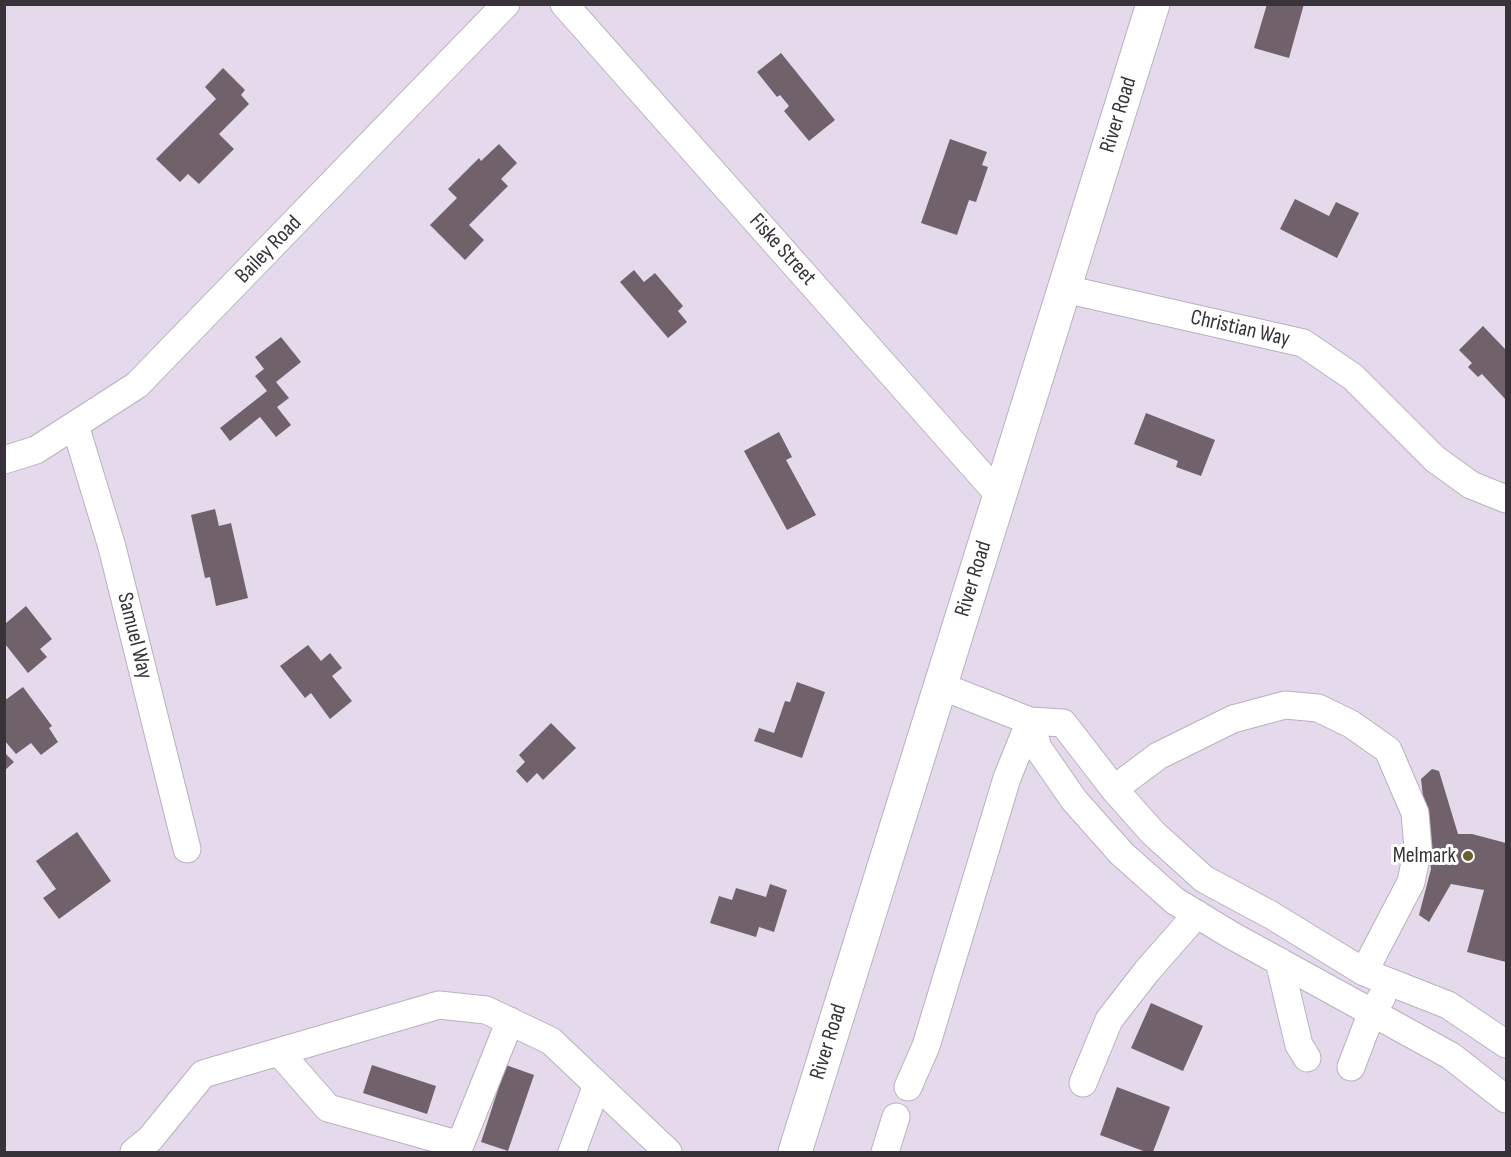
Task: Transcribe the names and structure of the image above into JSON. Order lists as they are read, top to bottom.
{
  "streets": {
    "main road": ["River Road"],
    "street": [
      "Bailey Road",
      "Fiske Street",
      "Christian Way",
      "Samuel Way"
    ]
  },
  "crossings": [
    ["River Road", "Fiske Street"],
    ["River Road", "Christian Way"],
    ["Bailey Road", "Samuel Way"]
  ],
  "places": ["Melmark"]
}
